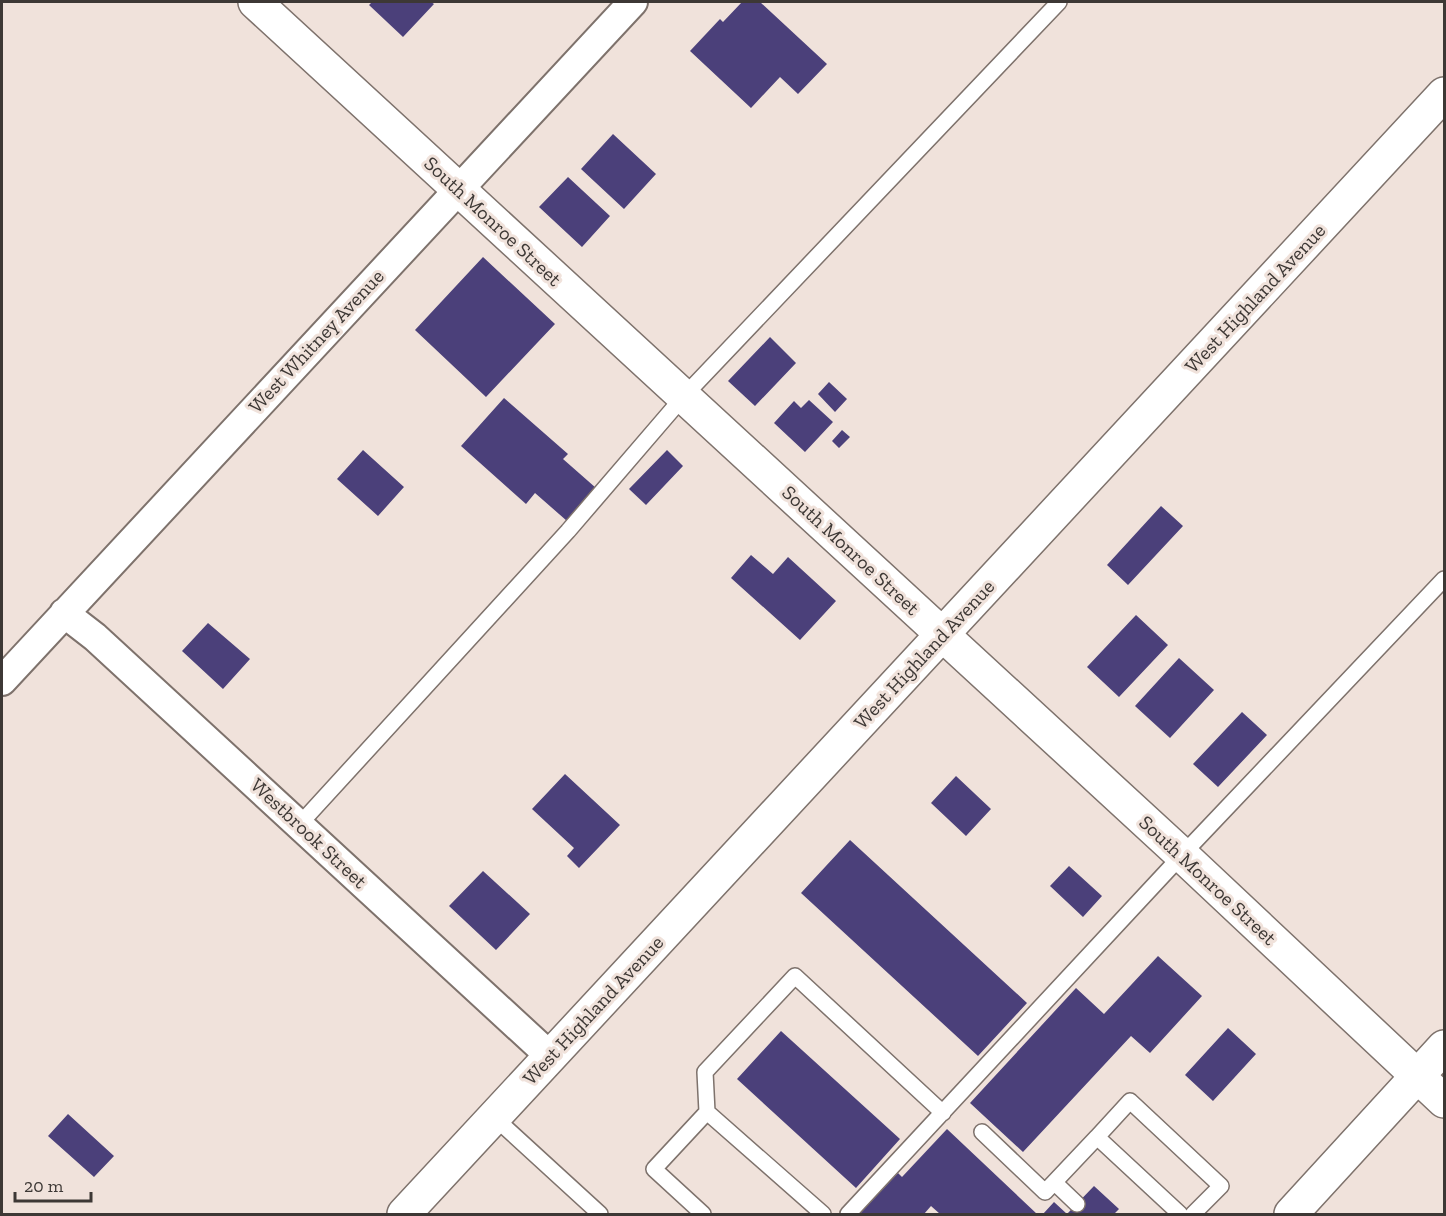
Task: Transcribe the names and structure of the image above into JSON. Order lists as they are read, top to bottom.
{
  "streets": {
    "main road": ["South Monroe Street", "West Highland Avenue"],
    "street": ["West Whitney Avenue", "Westbrook Street"]
  },
  "crossings": [
    ["South Monroe Street", "West Highland Avenue"],
    ["South Monroe Street", "West Whitney Avenue"],
    ["West Highland Avenue", "Westbrook Street"],
    ["West Whitney Avenue", "Westbrook Street"]
  ],
  "scale_bar": "20 m"
}
